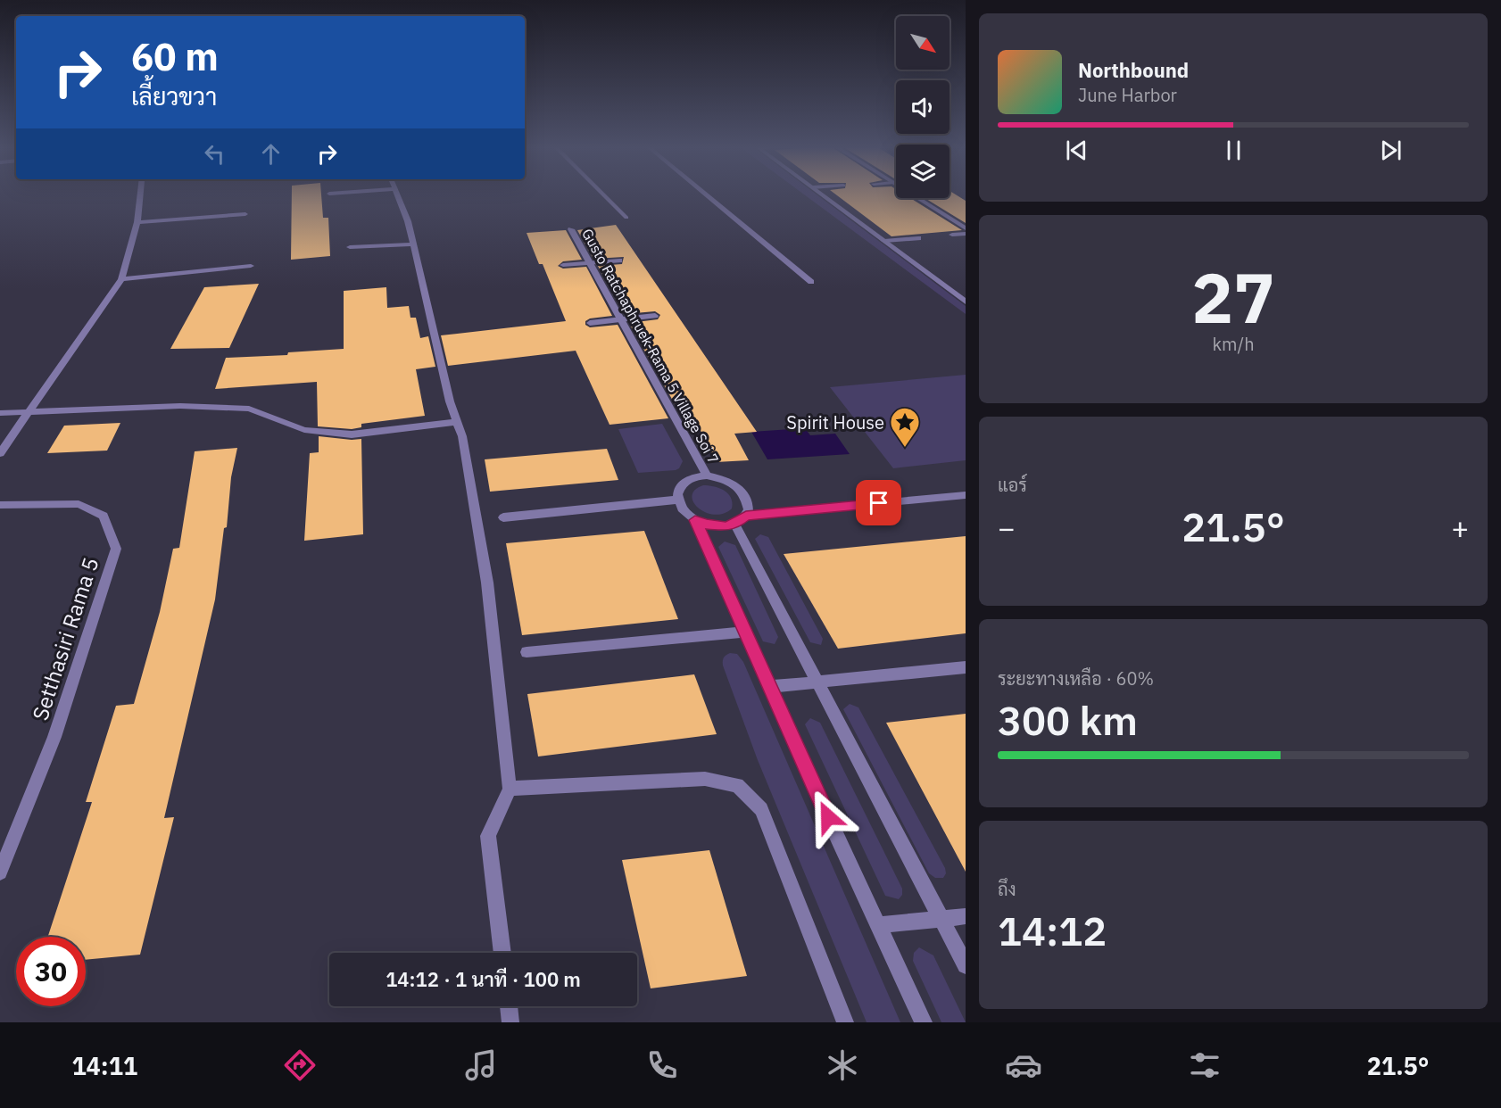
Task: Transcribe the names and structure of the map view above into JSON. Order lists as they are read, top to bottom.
{
  "streets": {
    "street": ["Gusto Ratchaphruek-Rama 5 Village Soi 7", "Setthasiri Rama 5"]
  },
  "places": {
    "place": ["Spirit House"]
  },
  "north": "bottom right",
  "page": {
    "turn": ["60 m", "เลี้ยวขวา"],
    "song": ["Northbound", "June Harbor"],
    "tile": [
      ["27", "km/h"],
      "แอร์",
      ["ระยะทางเหลือ · 60%", "300 km"],
      ["ถึง", "14:12"]
    ],
    "heat": ["−", "21.5°", "+"],
    "limit": "30",
    "trip": "14:12 · 1 นาที · 100 m",
    "tabs": ["14:11", "21.5°"]
  }
}
